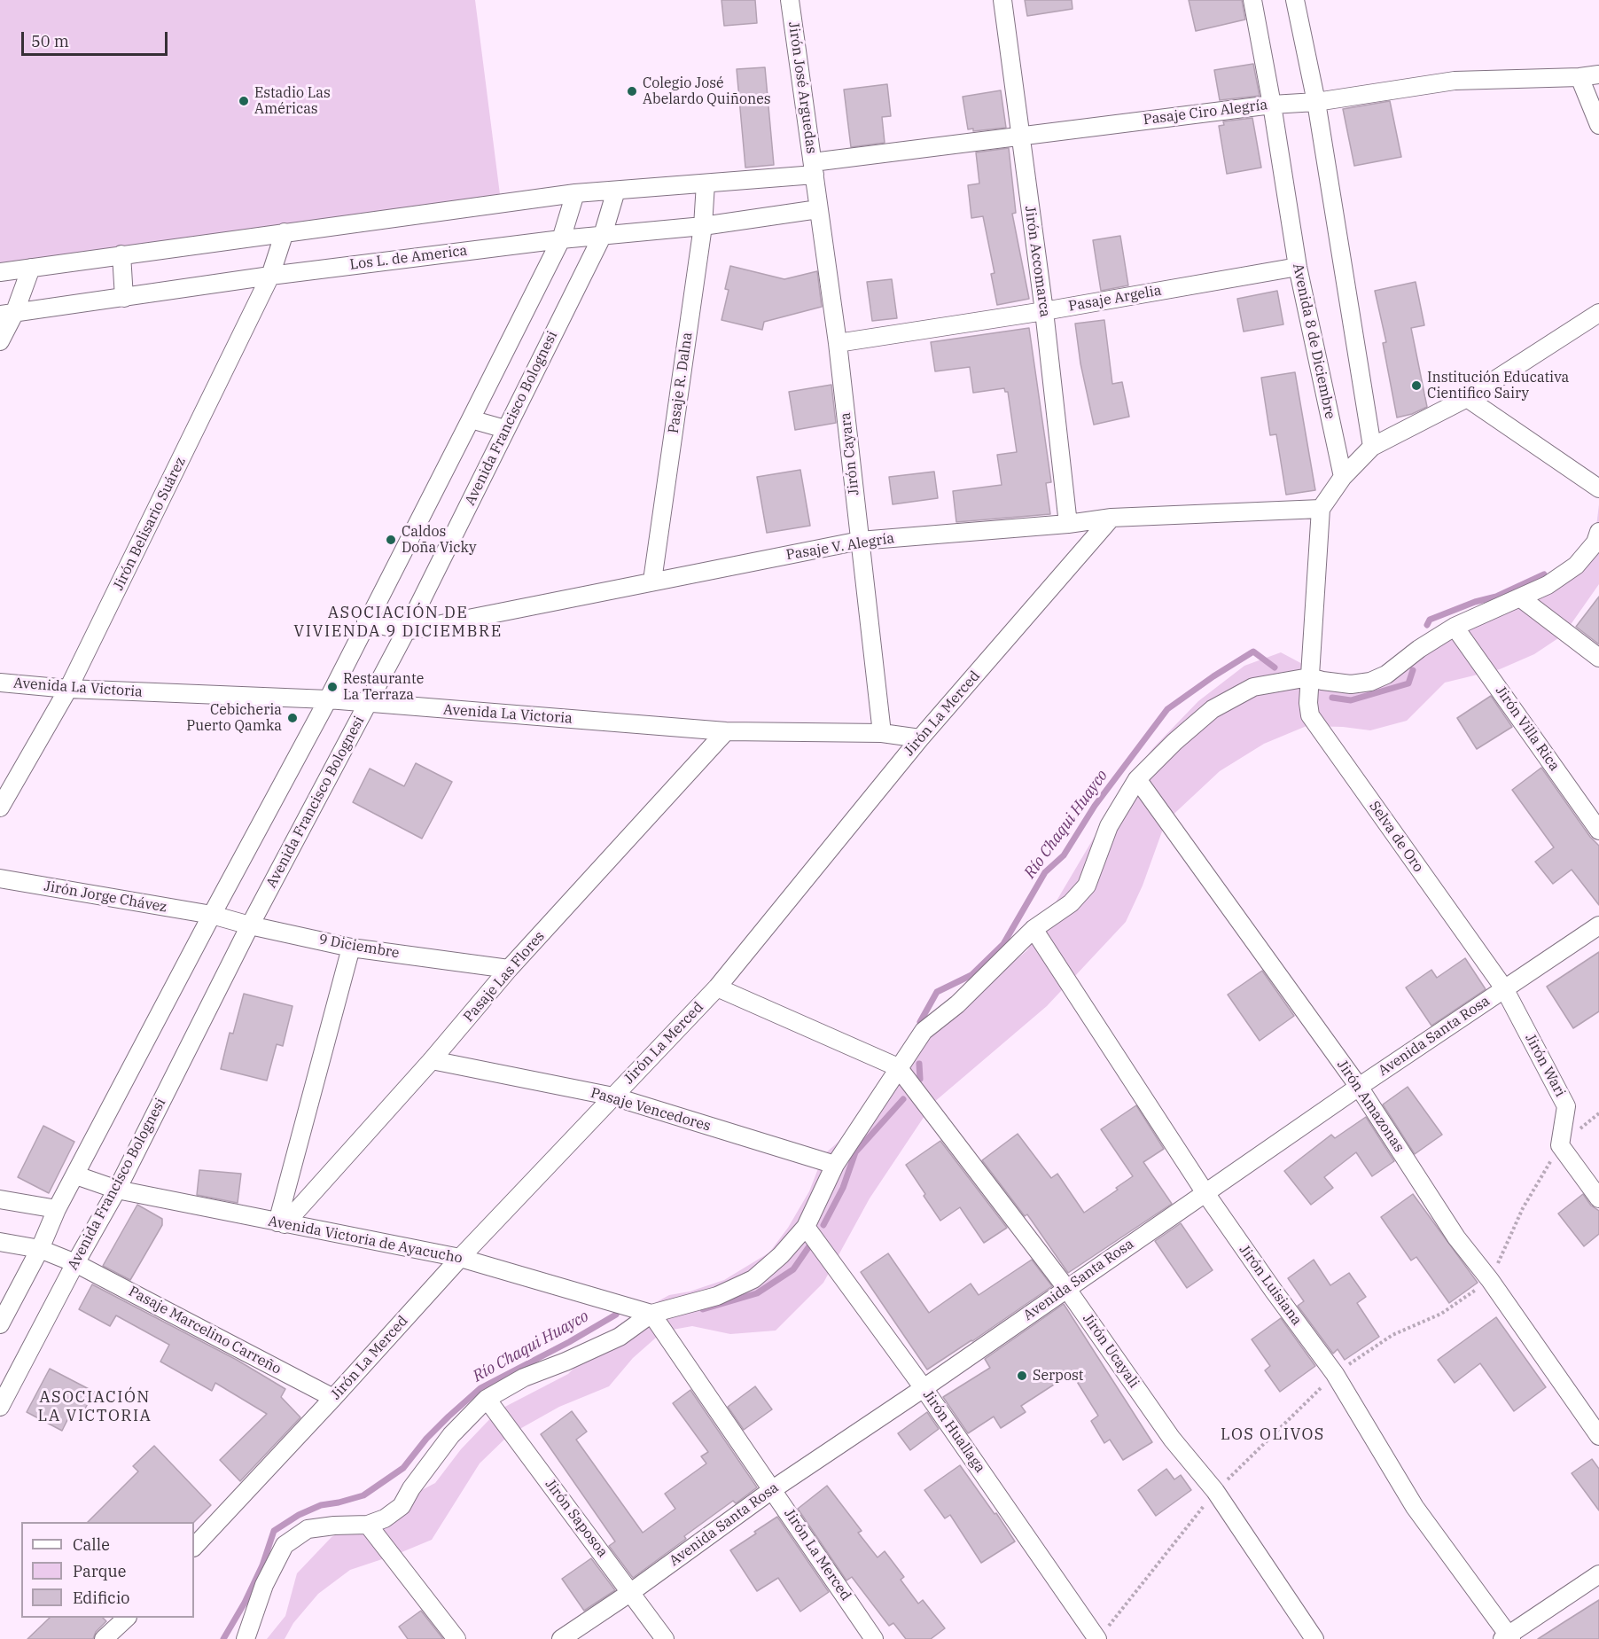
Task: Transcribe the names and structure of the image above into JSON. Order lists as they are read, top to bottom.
{
  "streets": {
    "street": [
      "Jirón José Arguedas",
      "Pasaje Ciro Alegría",
      "Los L. de America",
      "Jirón Accomarca",
      "Pasaje Argelia",
      "Avenida 8 de Diciembre",
      "Pasaje R. Dalna",
      "Avenida Francisco Bolognesi",
      "Jirón Cayara",
      "Jirón Belisario Suárez",
      "Pasaje V. Alegría",
      "Avenida La Victoria",
      "Jirón La Merced",
      "Jirón Villa Rica",
      "Selva de Oro",
      "Jirón Jorge Chávez",
      "9 Diciembre",
      "Pasaje Las Flores",
      "Avenida Santa Rosa",
      "Jirón Wari",
      "Jirón Amazonas",
      "Pasaje Vencedores",
      "Avenida Victoria de Ayacucho",
      "Jirón Luisiana",
      "Pasaje Marcelino Carreño",
      "Jirón Ucayali",
      "Jirón Huallaga",
      "Jirón Saposoa"
    ]
  },
  "crossings": [
    ["Jirón José Arguedas", "Pasaje Ciro Alegría"],
    ["Jirón José Arguedas", "Jirón Cayara"],
    ["Pasaje Ciro Alegría", "Jirón Accomarca"],
    ["Pasaje Ciro Alegría", "Avenida 8 de Diciembre"],
    ["Pasaje Ciro Alegría", "Jirón Cayara"],
    ["Los L. de America", "Pasaje R. Dalna"],
    ["Los L. de America", "Avenida Francisco Bolognesi"],
    ["Los L. de America", "Jirón Cayara"],
    ["Los L. de America", "Jirón Belisario Suárez"],
    ["Jirón Accomarca", "Pasaje Argelia"],
    ["Jirón Accomarca", "Pasaje V. Alegría"],
    ["Pasaje Argelia", "Avenida 8 de Diciembre"],
    ["Pasaje Argelia", "Jirón Cayara"],
    ["Pasaje R. Dalna", "Pasaje V. Alegría"],
    ["Avenida Francisco Bolognesi", "Pasaje V. Alegría"],
    ["Avenida Francisco Bolognesi", "Avenida La Victoria"],
    ["Avenida Francisco Bolognesi", "9 Diciembre"],
    ["Avenida Francisco Bolognesi", "Avenida Victoria de Ayacucho"],
    ["Avenida Francisco Bolognesi", "Pasaje Marcelino Carreño"],
    ["Jirón Cayara", "Pasaje V. Alegría"],
    ["Jirón Cayara", "Avenida La Victoria"],
    ["Jirón Belisario Suárez", "Avenida La Victoria"],
    ["Pasaje V. Alegría", "Jirón La Merced"],
    ["Avenida La Victoria", "Jirón La Merced"],
    ["Avenida La Victoria", "Pasaje Las Flores"],
    ["Jirón La Merced", "Avenida Santa Rosa"],
    ["Jirón La Merced", "Pasaje Vencedores"],
    ["Jirón La Merced", "Avenida Victoria de Ayacucho"],
    ["Jirón La Merced", "Pasaje Marcelino Carreño"],
    ["Selva de Oro", "Avenida Santa Rosa"],
    ["Selva de Oro", "Jirón Wari"],
    ["Jirón Jorge Chávez", "9 Diciembre"],
    ["9 Diciembre", "Pasaje Las Flores"],
    ["Pasaje Las Flores", "Pasaje Vencedores"],
    ["Pasaje Las Flores", "Avenida Victoria de Ayacucho"],
    ["Avenida Santa Rosa", "Jirón Wari"],
    ["Avenida Santa Rosa", "Jirón Amazonas"],
    ["Avenida Santa Rosa", "Jirón Luisiana"],
    ["Avenida Santa Rosa", "Jirón Ucayali"],
    ["Avenida Santa Rosa", "Jirón Huallaga"],
    ["Avenida Santa Rosa", "Jirón Saposoa"]
  ],
  "districts": ["ASOCIACIÓN DE VIVIENDA 9 DICIEMBRE", "ASOCIACIÓN LA VICTORIA", "LOS OLIVOS"],
  "water": ["Río Chaqui Huayco"],
  "places": [
    "Colegio José Abelardo Quiñones",
    "Estadio Las Américas",
    "Institución Educativa Cientifico Sairy",
    "Caldos Doña Vicky",
    "Restaurante La Terraza",
    "Cebicheria Puerto Qamka",
    "Serpost"
  ],
  "legend": ["Calle", "Parque", "Edificio"],
  "scale_bar": "50 m"
}
